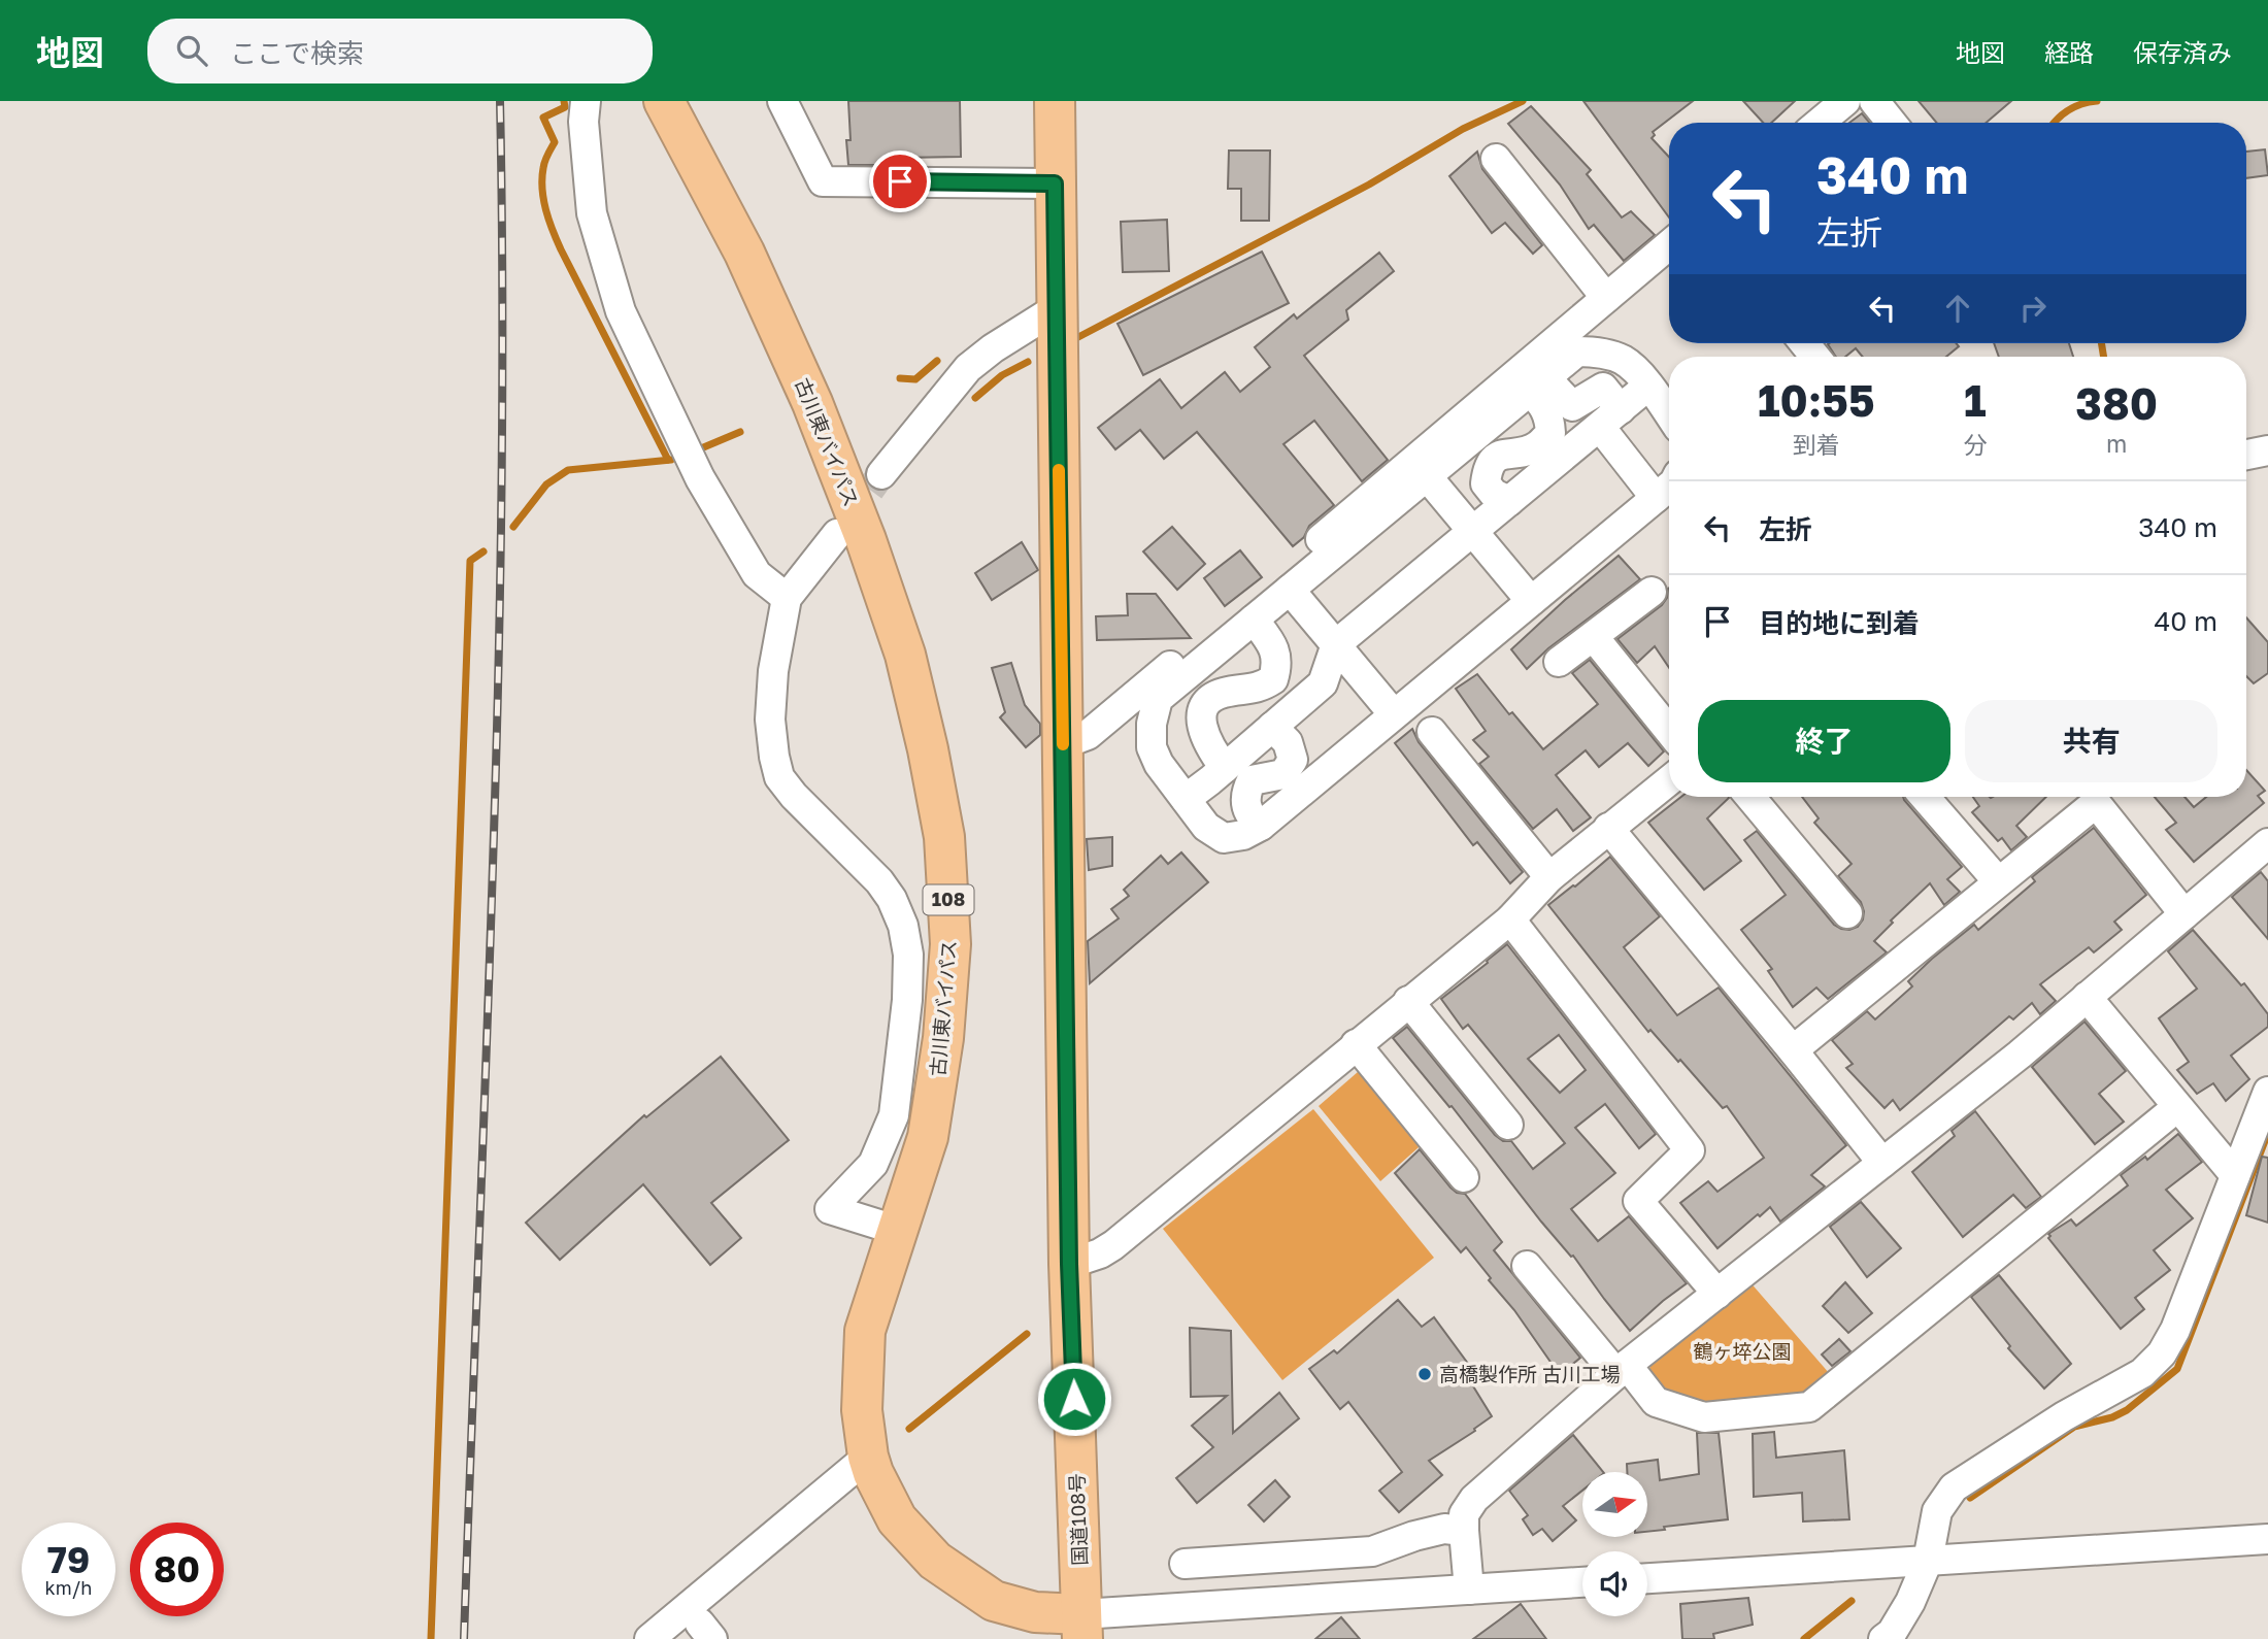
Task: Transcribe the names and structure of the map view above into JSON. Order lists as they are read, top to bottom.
{
  "streets": {
    "highway": ["古川東バイパス", "108", "国道108号"]
  },
  "crossings": [
    ["古川東バイパス", "国道108号"]
  ],
  "parks": ["鶴ヶ埣公園"],
  "places": ["高橋製作所 古川工場"],
  "north": "right",
  "page": {
    "header": "地図",
    "search": "ここで検索",
    "nav": ["地図", "経路", "保存済み"],
    "turn": ["340 m", "左折"],
    "eta": [
      "10:55",
      "到着",
      "1",
      "分",
      "380",
      "m"
    ],
    "list": [
      {
        "name": "左折",
        "value": "340 m"
      },
      {
        "name": "目的地に到着",
        "value": "40 m"
      }
    ],
    "buttons": ["終了", "共有"],
    "speed": "79 km/h",
    "limit": "80"
  }
}
